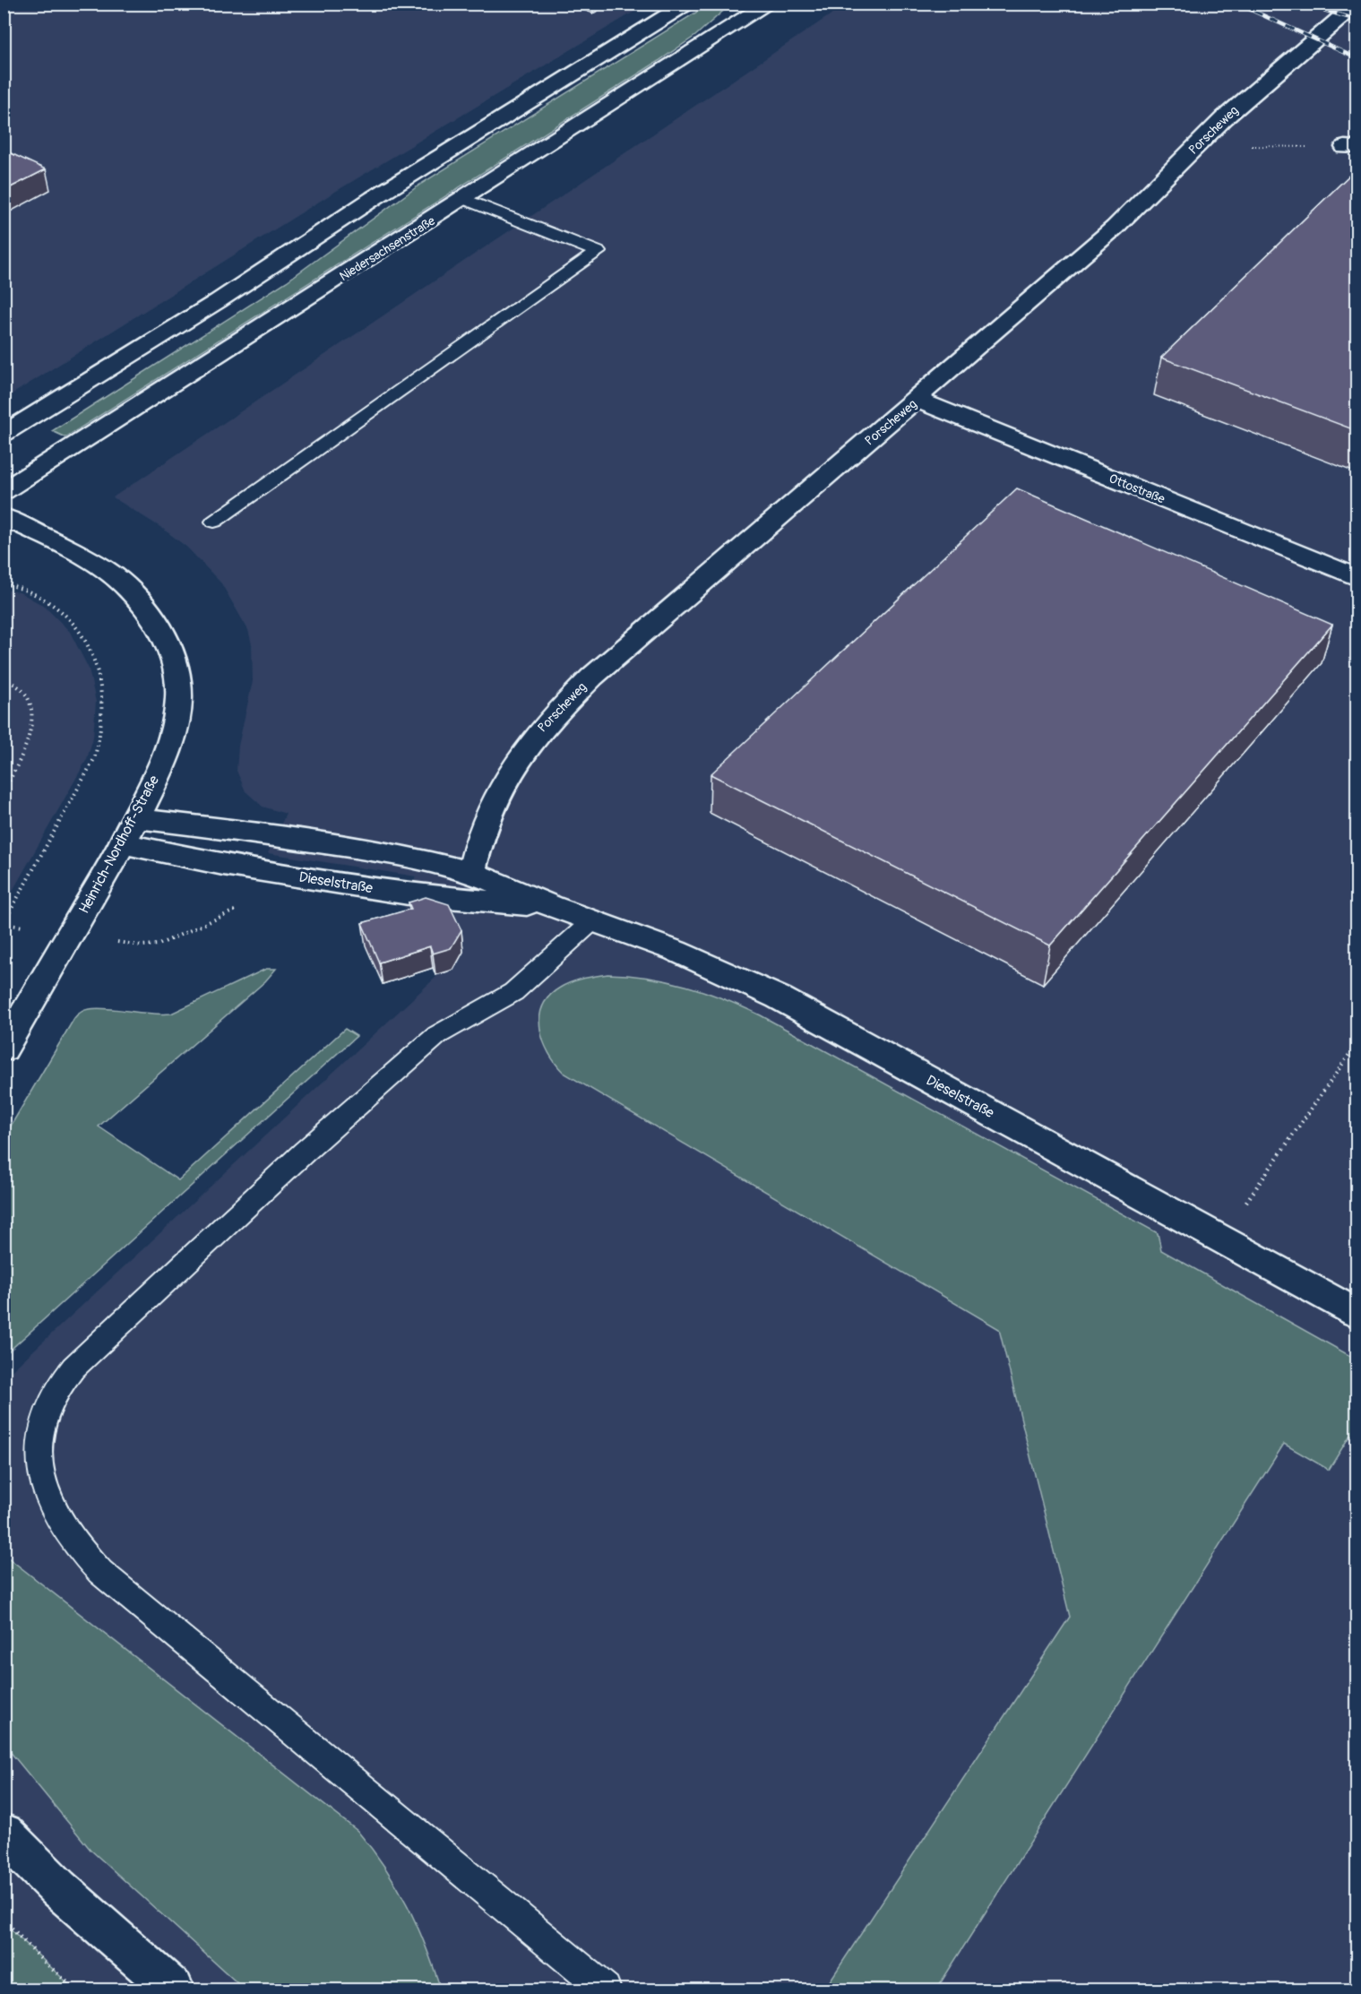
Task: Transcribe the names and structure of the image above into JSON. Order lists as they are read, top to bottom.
{
  "streets": {
    "street": [
      "Porscheweg",
      "Niedersachsenstraße",
      "Ottostraße",
      "Heinrich-Nordhoff-Straße",
      "Dieselstraße"
    ]
  },
  "crossings": [
    ["Porscheweg", "Ottostraße"],
    ["Porscheweg", "Dieselstraße"],
    ["Heinrich-Nordhoff-Straße", "Dieselstraße"]
  ]
}
